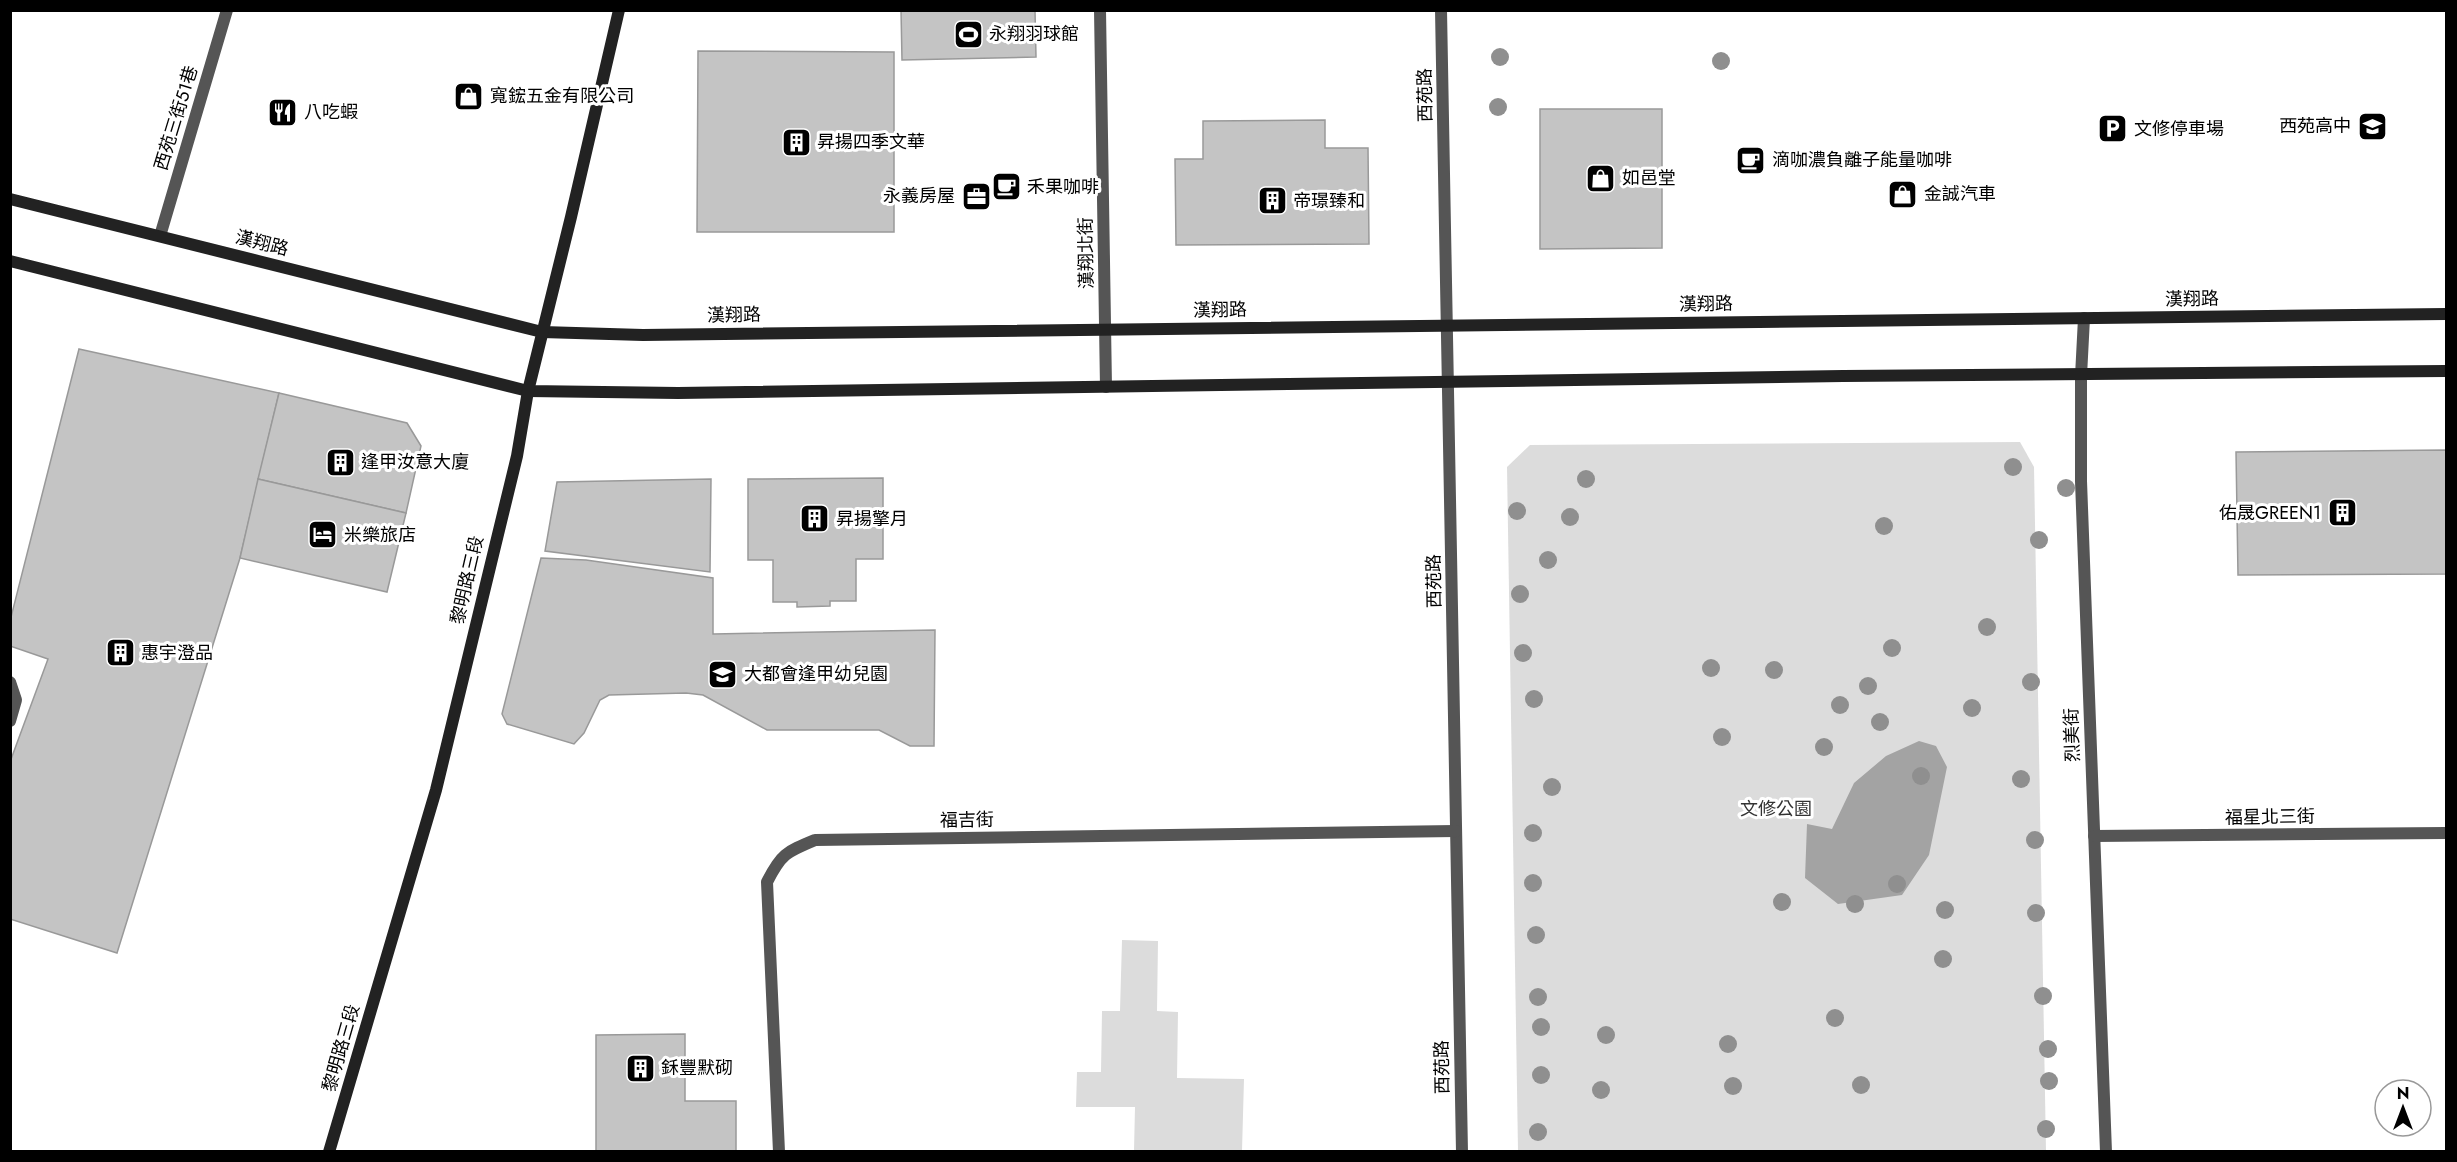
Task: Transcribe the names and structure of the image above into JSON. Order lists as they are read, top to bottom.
{
  "streets": {
    "street": [
      "西苑路",
      "西苑三街51巷",
      "漢翔路",
      "漢翔北街",
      "黎明路三段",
      "烈美街",
      "福星北三街",
      "福吉街"
    ]
  },
  "crossings": [
    ["西苑路", "漢翔路"],
    ["西苑路", "福吉街"],
    ["西苑三街51巷", "漢翔路"],
    ["漢翔路", "漢翔北街"],
    ["漢翔路", "黎明路三段"],
    ["漢翔路", "烈美街"],
    ["烈美街", "福星北三街"]
  ],
  "parks": ["文修公園"],
  "places": {
    "sports": ["永翔羽球館"],
    "shop": ["寬鋐五金有限公司", "如邑堂", "金誠汽車"],
    "restaurant": ["八吃蝦"],
    "school or university": ["西苑高中", "大都會逢甲幼兒園"],
    "parking": ["文修停車場"],
    "building": [
      "昇揚四季文華",
      "帝璟臻和",
      "逢甲汝意大廈",
      "佑晟GREEN1",
      "昇揚擎月",
      "惠宇澄品",
      "鉌豐默砌"
    ],
    "cafe": ["滴咖濃負離子能量咖啡", "禾果咖啡"],
    "office": ["永義房屋"],
    "hotel": ["米樂旅店"]
  },
  "north": "top"
}
